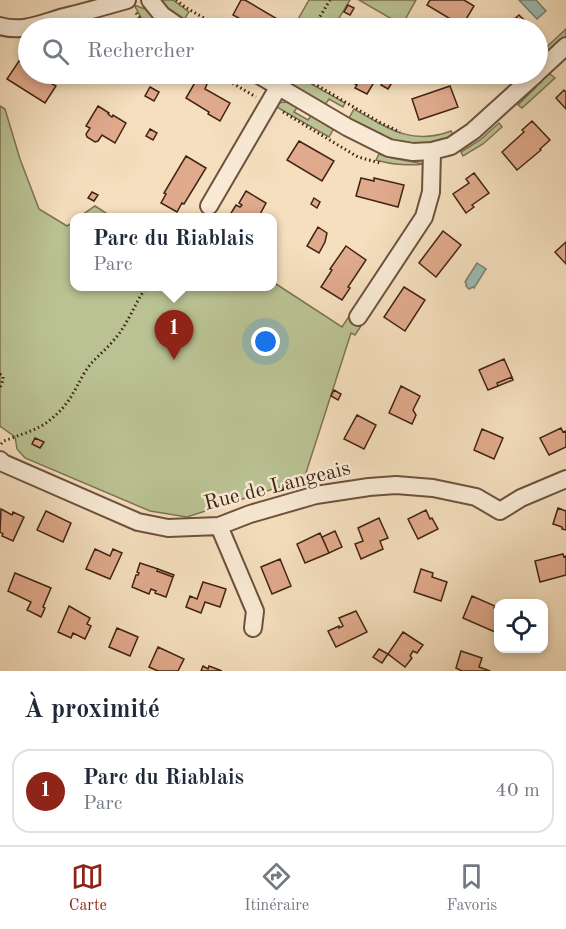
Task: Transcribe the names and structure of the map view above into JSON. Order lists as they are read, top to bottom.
{
  "streets": {
    "street": ["Rue de Langeais"]
  },
  "page": {
    "search": "Rechercher",
    "popup": ["Parc du Riablais", "Parc"],
    "pins": "1",
    "heading": "À proximité",
    "list": [
      {
        "mark": "1",
        "name": "Parc du Riablais",
        "note": "Parc",
        "value": "40 m"
      }
    ],
    "nav": ["Carte", "Itinéraire", "Favoris"]
  }
}
